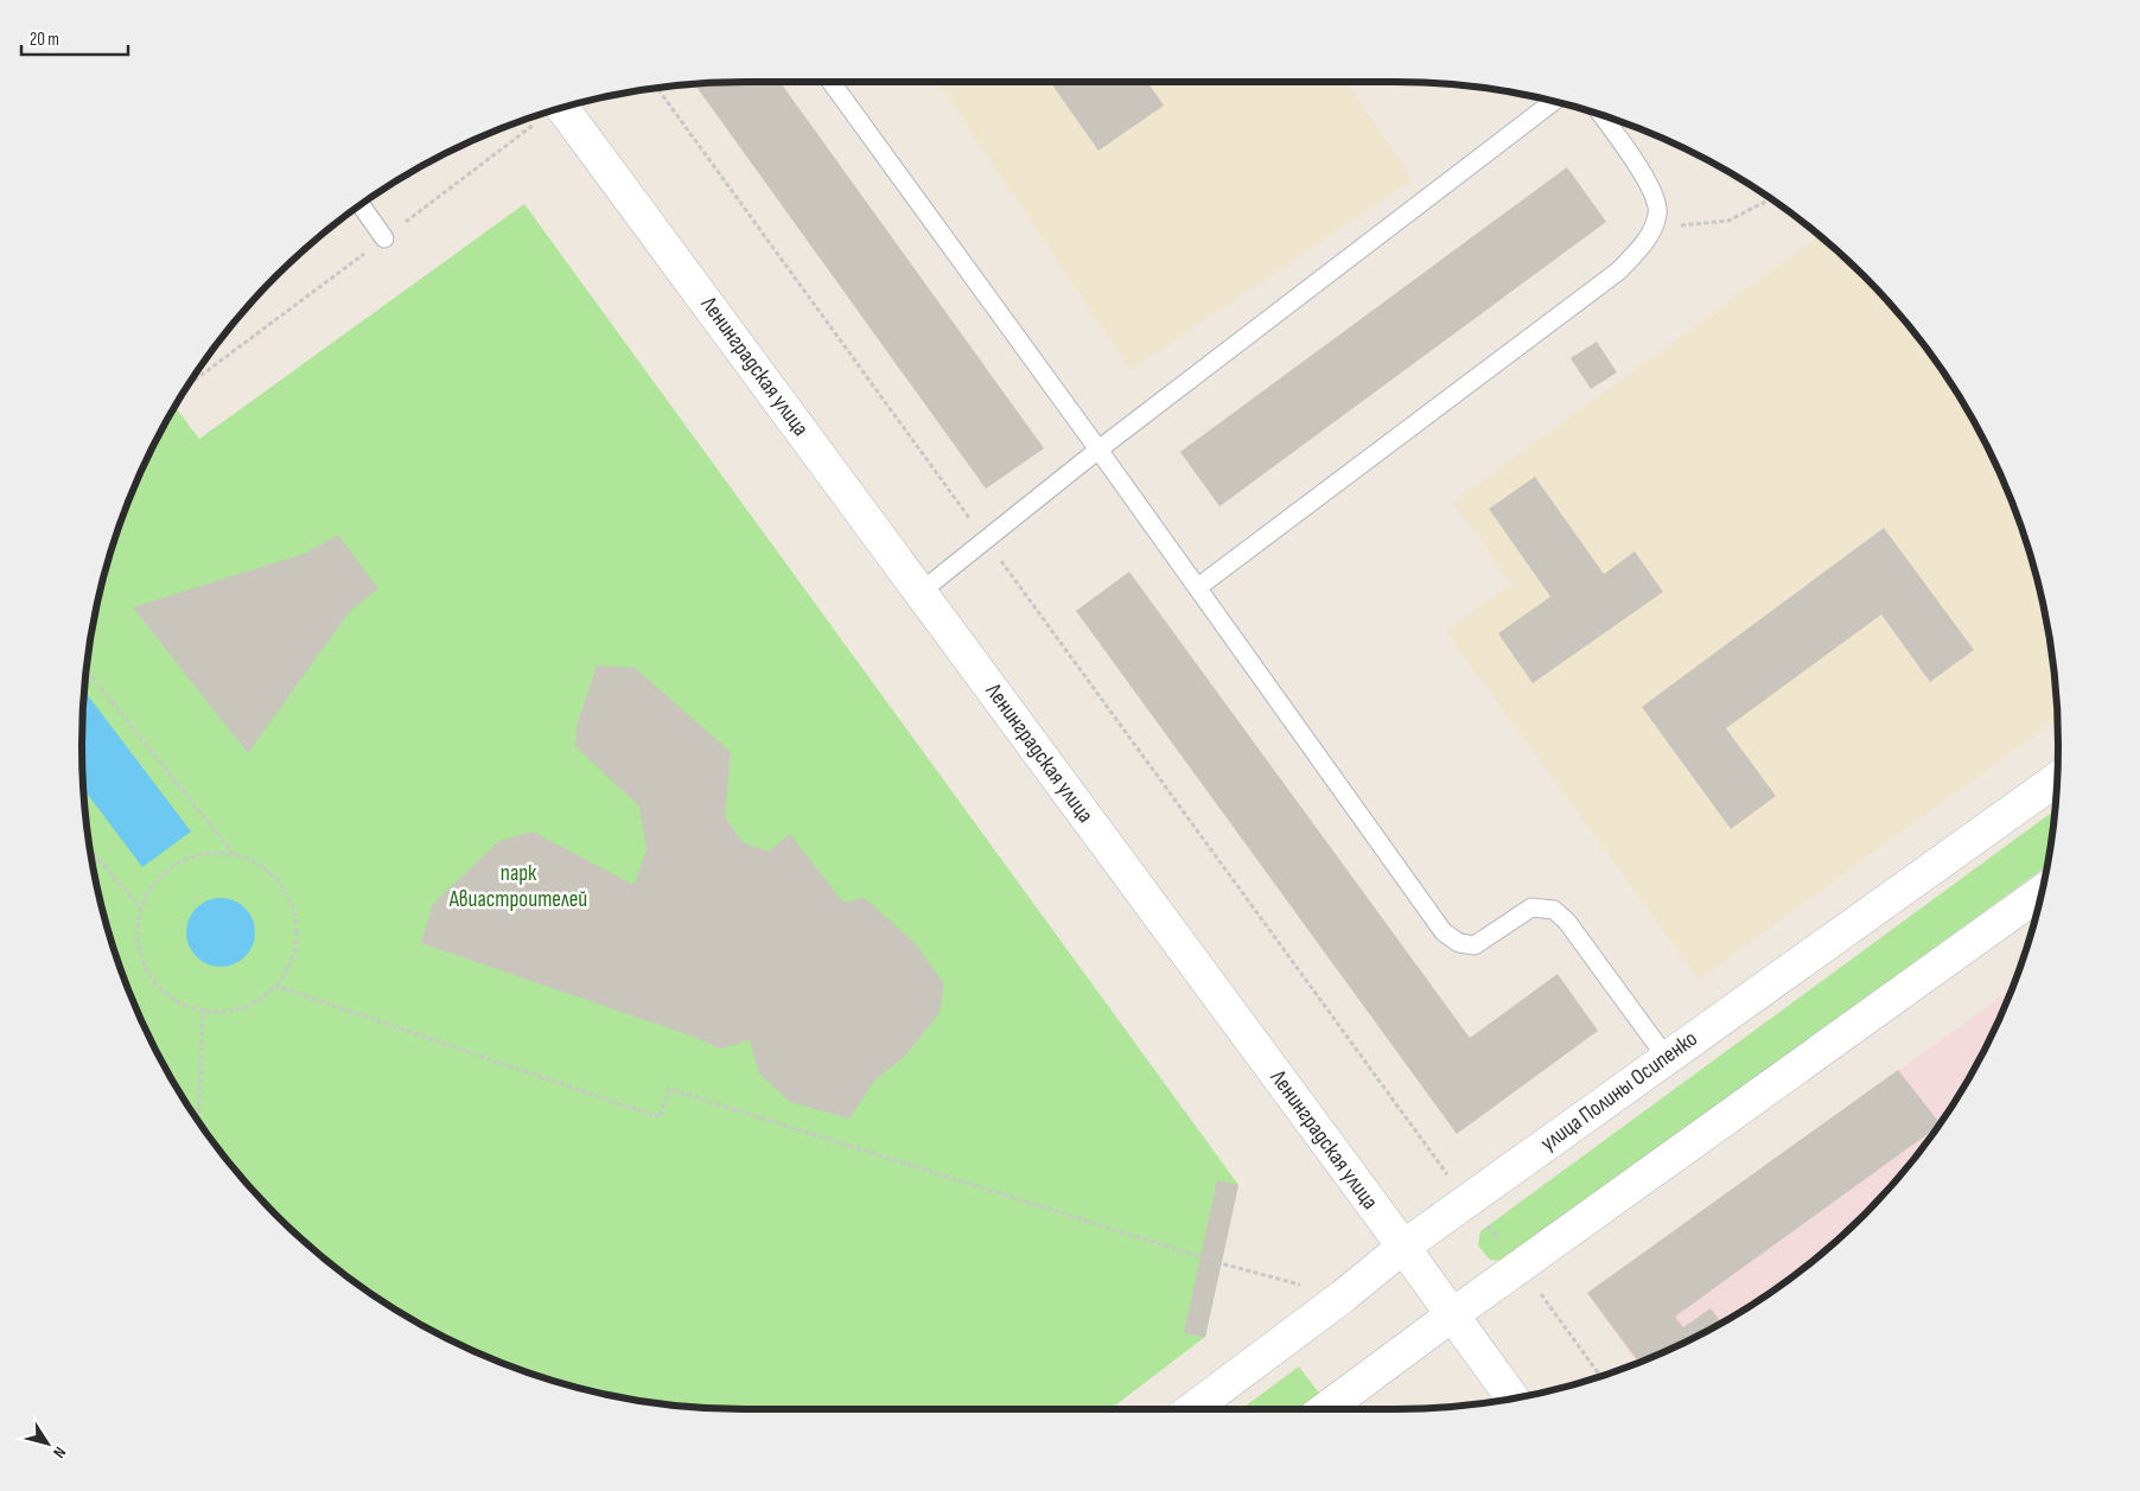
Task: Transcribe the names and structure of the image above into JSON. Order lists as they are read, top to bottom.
{
  "streets": {
    "street": ["Ленинградская улица", "улица Полины Осипенко"]
  },
  "crossings": [
    ["Ленинградская улица", "улица Полины Осипенко"]
  ],
  "parks": ["парк Авиастроителей"],
  "scale_bar": "20 m",
  "north": "bottom right"
}
